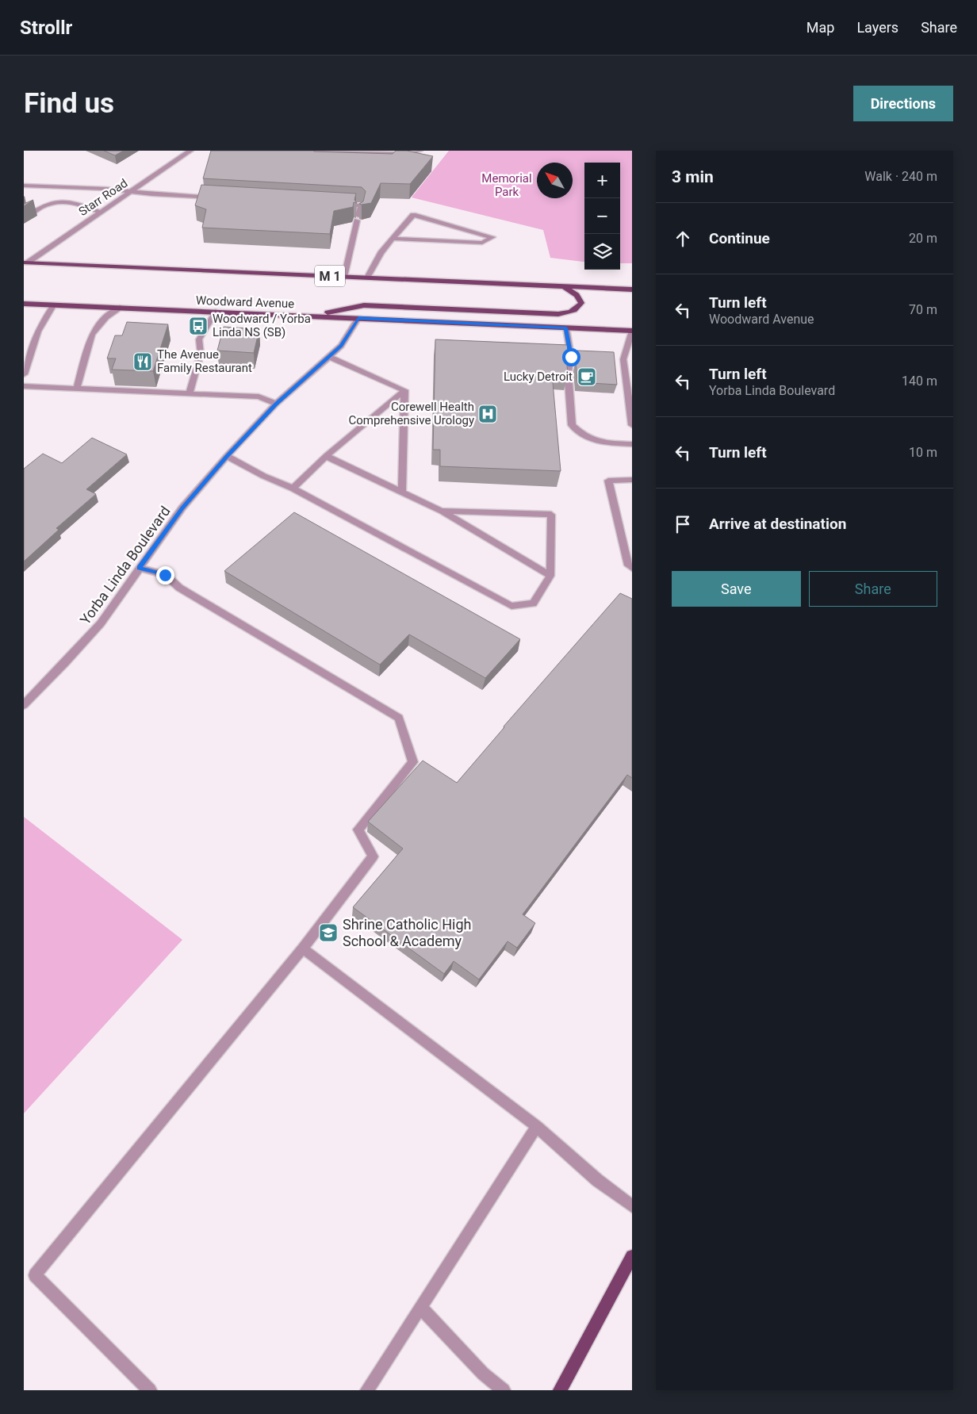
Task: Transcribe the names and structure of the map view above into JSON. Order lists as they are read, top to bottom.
{
  "streets": {
    "main road": ["M 1", "Woodward Avenue"],
    "street": ["Starr Road", "Yorba Linda Boulevard"]
  },
  "crossings": [
    ["Starr Road", "M 1"],
    ["Woodward Avenue", "Yorba Linda Boulevard"]
  ],
  "parks": ["Memorial Park"],
  "places": {
    "bus stop": ["Woodward / Yorba Linda NS (SB)"],
    "restaurant": ["The Avenue Family Restaurant"],
    "cafe": ["Lucky Detroit"],
    "hospital": ["Corewell Health Comprehensive Urology"],
    "school or university": ["Shrine Catholic High School & Academy"]
  },
  "north": "top left",
  "page": {
    "header": "Strollr",
    "nav": ["Map", "Layers", "Share"],
    "buttons": [
      "Directions",
      ["Save", "Share"]
    ],
    "title": "Find us",
    "heading": ["3 min", "Walk · 240 m"],
    "map_buttons": ["+", "−"],
    "list": [
      ["Continue", "20 m"],
      ["Turn left", "Woodward Avenue", "70 m"],
      ["Turn left", "Yorba Linda Boulevard", "140 m"],
      ["Turn left", "10 m"],
      "Arrive at destination"
    ]
  }
}
